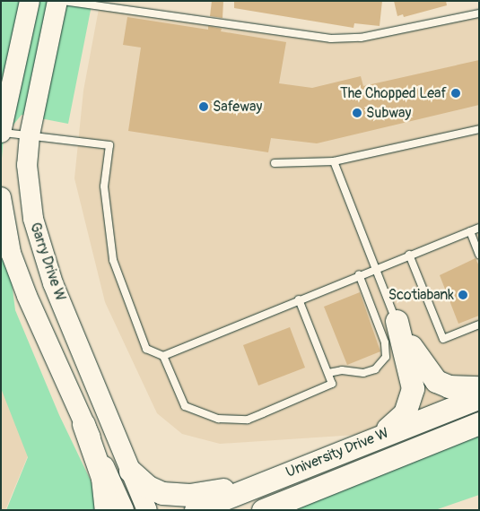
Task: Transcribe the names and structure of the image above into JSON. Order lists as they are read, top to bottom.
{
  "streets": {
    "main road": ["Garry Drive W", "University Drive W"]
  },
  "places": [
    "The Chopped Leaf",
    "Safeway",
    "Subway",
    "Scotiabank"
  ]
}
